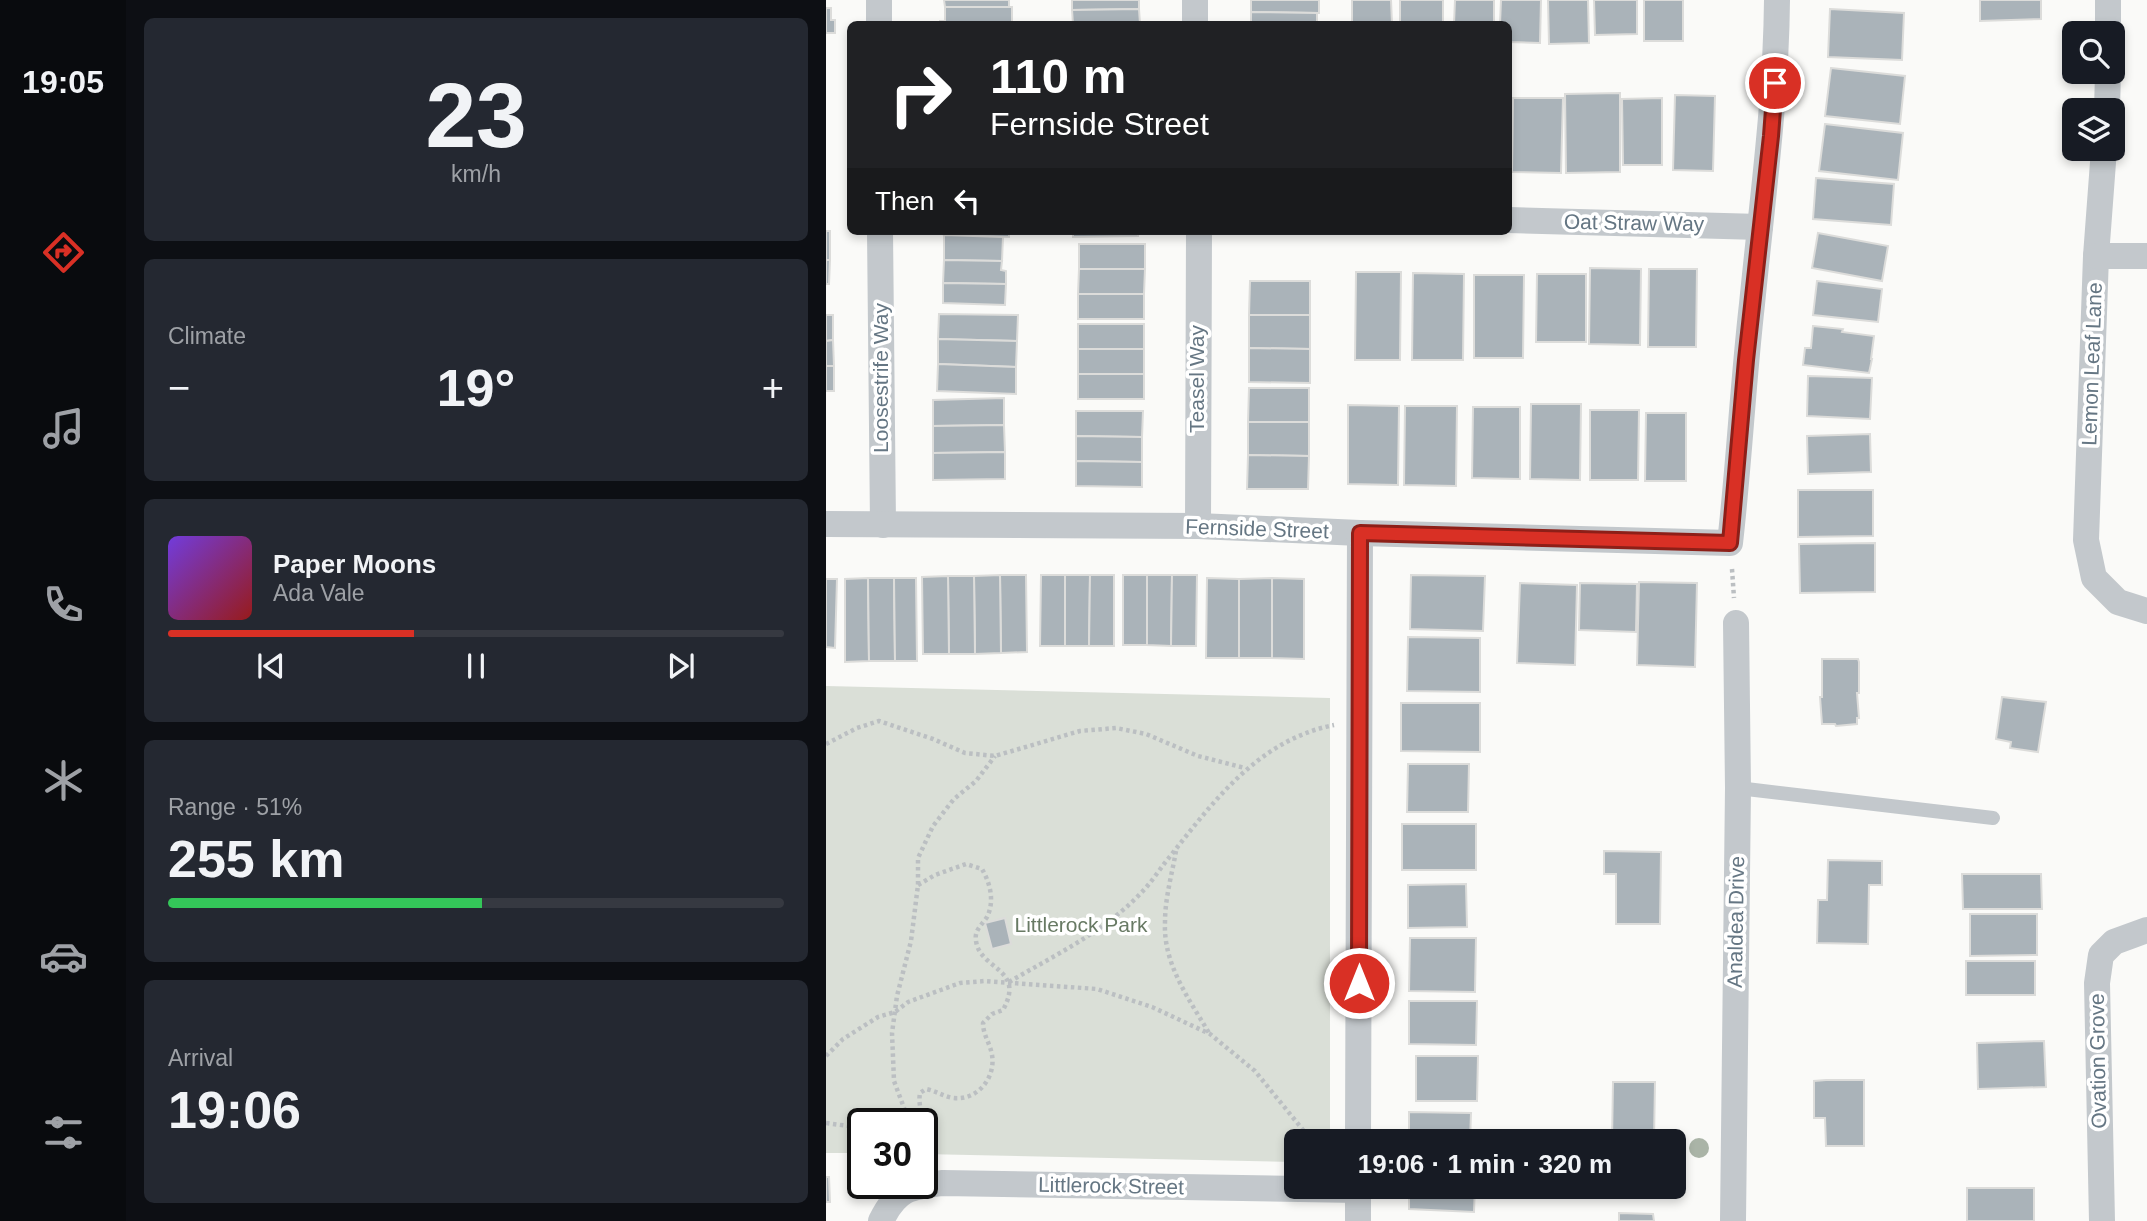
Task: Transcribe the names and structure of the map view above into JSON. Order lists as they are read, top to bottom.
{
  "streets": {
    "street": [
      "Oat Straw Way",
      "Lemon Leaf Lane",
      "Loosestrife Way",
      "Teasel Way",
      "Fernside Street",
      "Analdea Drive",
      "Ovation Grove",
      "Littlerock Street"
    ]
  },
  "crossings": [
    ["Loosestrife Way", "Fernside Street"],
    ["Teasel Way", "Fernside Street"]
  ],
  "parks": ["Littlerock Park"],
  "page": {
    "tabs": "19:05",
    "tile": [
      ["23", "km/h"],
      "Climate",
      ["Range · 51%", "255 km"],
      ["Arrival", "19:06"]
    ],
    "turn": ["110 m", "Fernside Street"],
    "then": "Then",
    "heat": ["−", "19°", "+"],
    "song": ["Paper Moons", "Ada Vale"],
    "limit": "30",
    "trip": "19:06 · 1 min · 320 m"
  }
}
